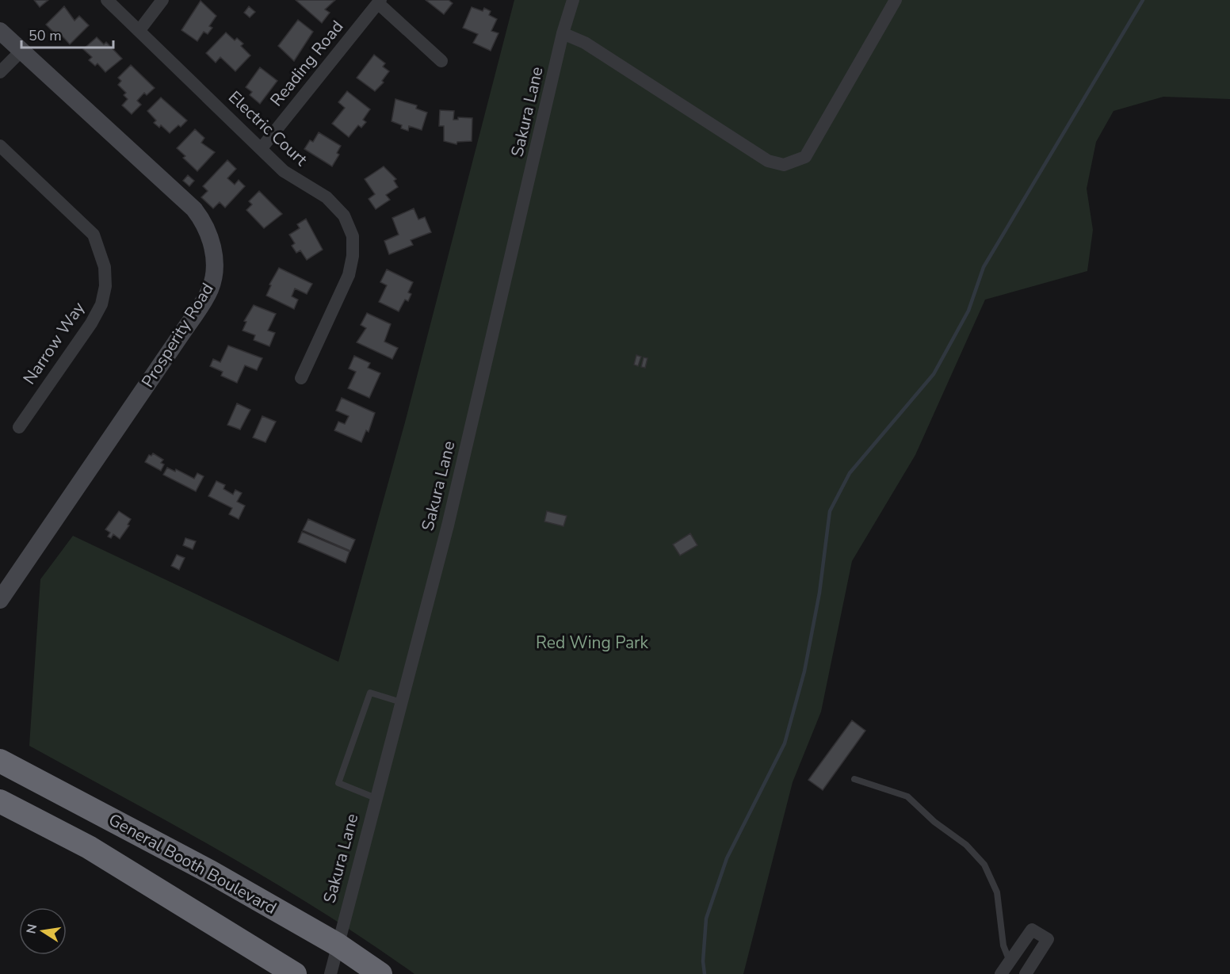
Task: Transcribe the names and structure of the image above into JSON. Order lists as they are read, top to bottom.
{
  "streets": {
    "highway": ["General Booth Boulevard"],
    "street": [
      "Reading Road",
      "Sakura Lane",
      "Electric Court",
      "Prosperity Road",
      "Narrow Way"
    ]
  },
  "crossings": [
    ["Reading Road", "Electric Court"],
    ["Sakura Lane", "General Booth Boulevard"]
  ],
  "parks": ["Red Wing Park"],
  "scale_bar": "50 m",
  "north": "left"
}
